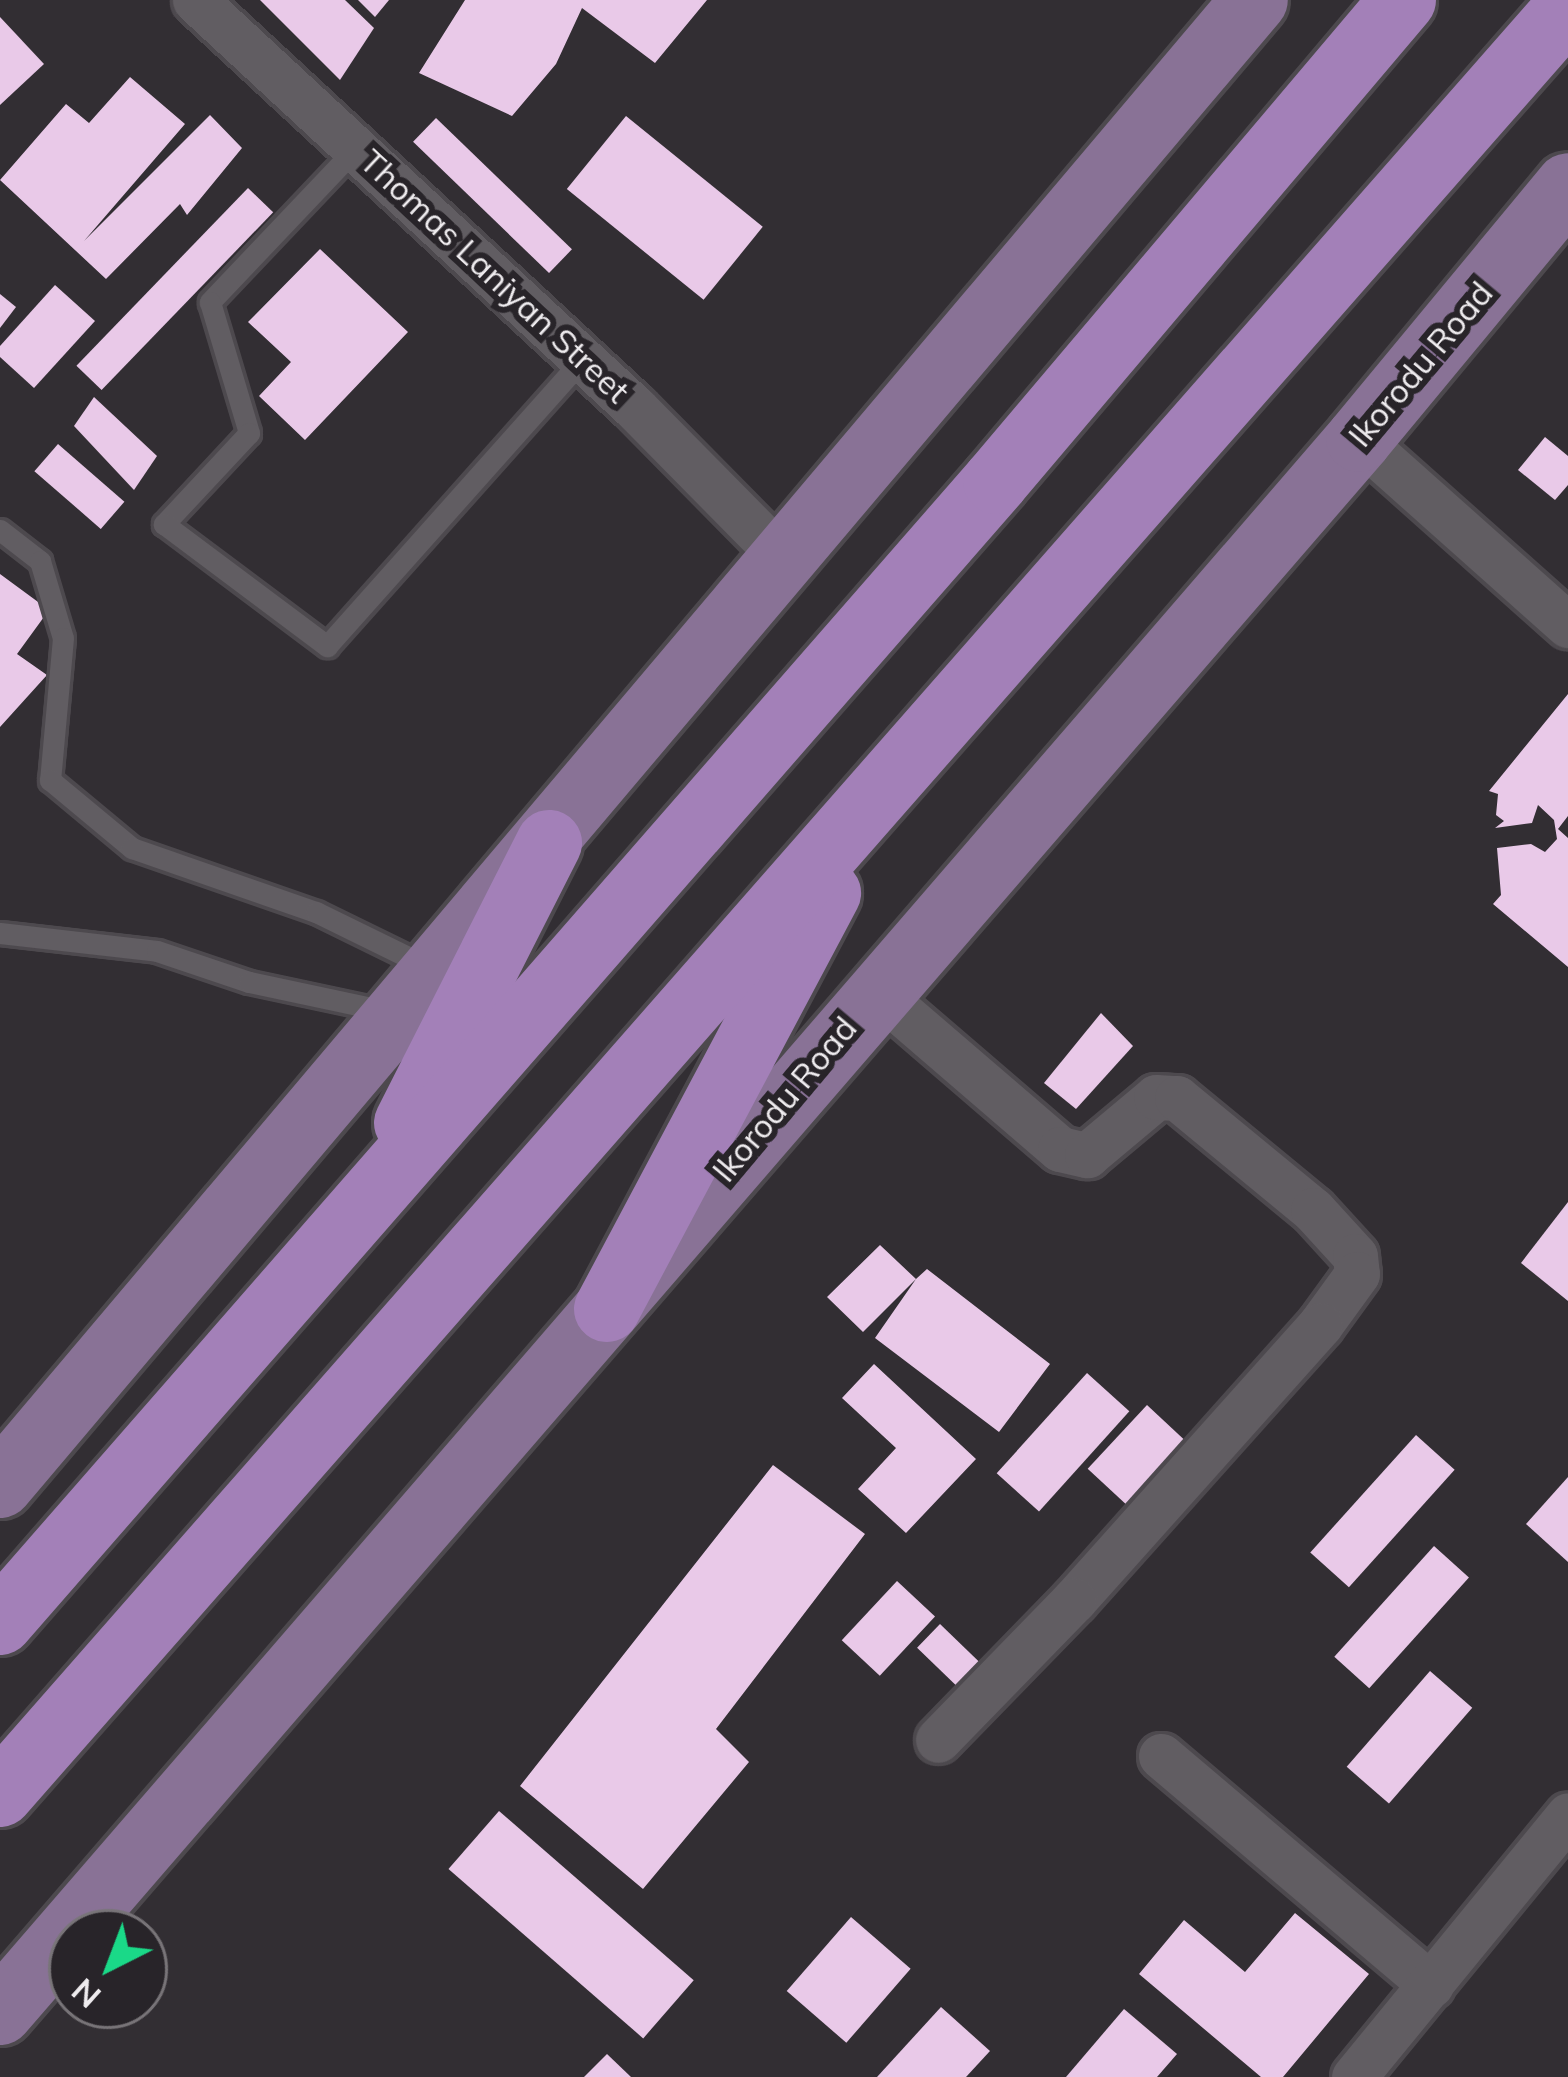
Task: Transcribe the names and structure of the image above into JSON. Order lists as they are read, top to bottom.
{
  "streets": {
    "main road": ["Ikorodu Road"],
    "street": ["Thomas Laniyan Street"]
  },
  "north": "bottom left"
}
